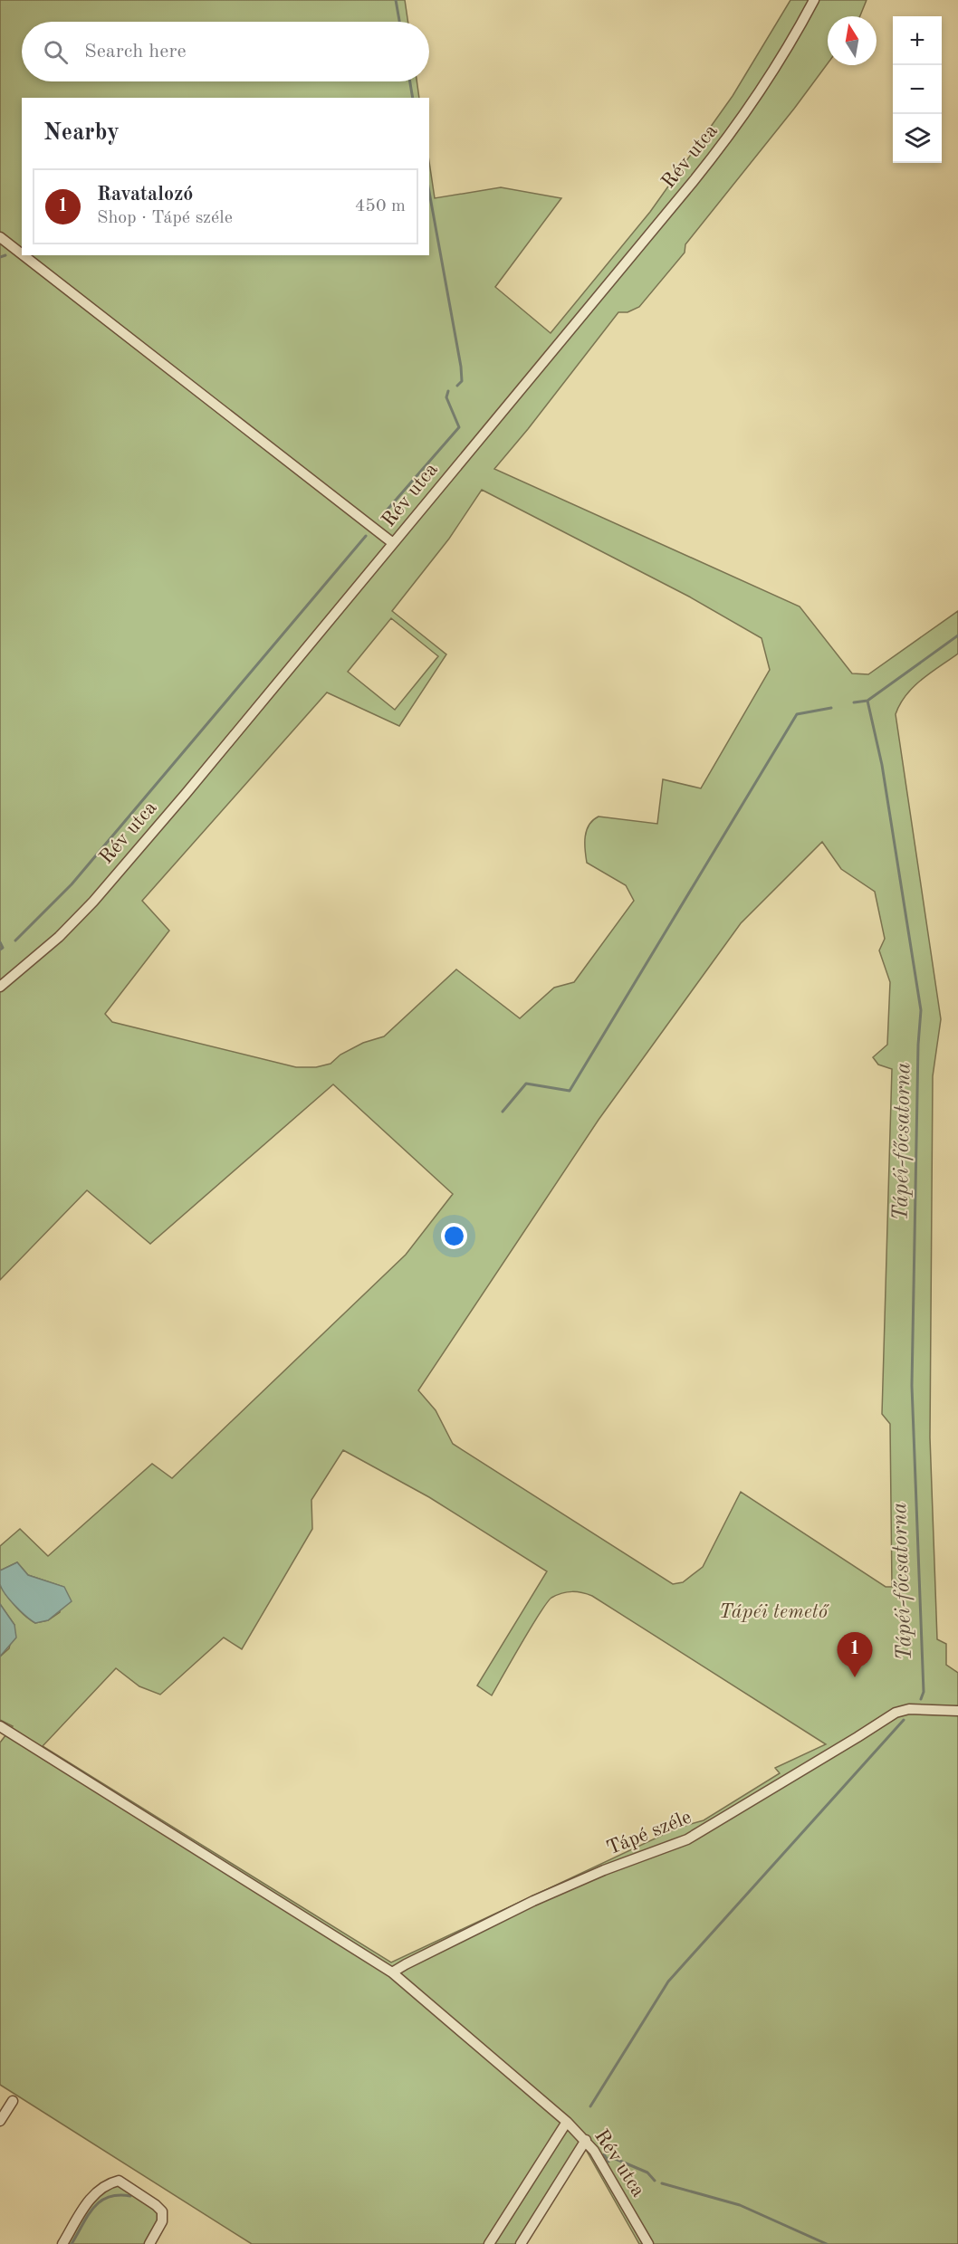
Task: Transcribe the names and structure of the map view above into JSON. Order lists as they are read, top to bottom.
{
  "streets": {
    "street": ["Rév utca", "Tápé széle"]
  },
  "crossings": [
    ["Rév utca", "Tápé széle"]
  ],
  "water": ["Tápéi-főcsatorna"],
  "parks": ["Tápéi temető"],
  "north": "top",
  "page": {
    "map_buttons": ["+", "−"],
    "search": "Search here",
    "heading": "Nearby",
    "list": [
      {
        "mark": "1",
        "name": "Ravatalozó",
        "note": "Shop · Tápé széle",
        "value": "450 m"
      }
    ],
    "pins": "1"
  }
}
